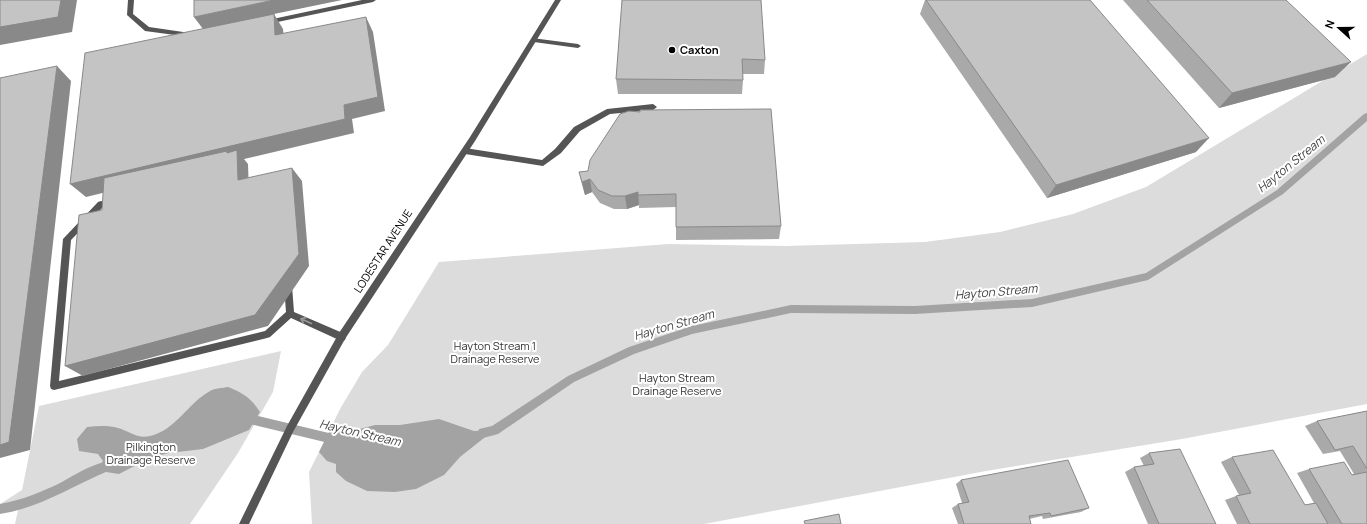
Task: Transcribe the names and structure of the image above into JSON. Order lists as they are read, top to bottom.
{
  "streets": {
    "street": ["LODESTAR AVENUE"]
  },
  "water": ["Hayton Stream"],
  "parks": ["Hayton Stream 1 Drainage Reserve", "Hayton Stream Drainage Reserve", "Pilkington Drainage Reserve"],
  "places": ["Caxton"],
  "north": "left"
}
